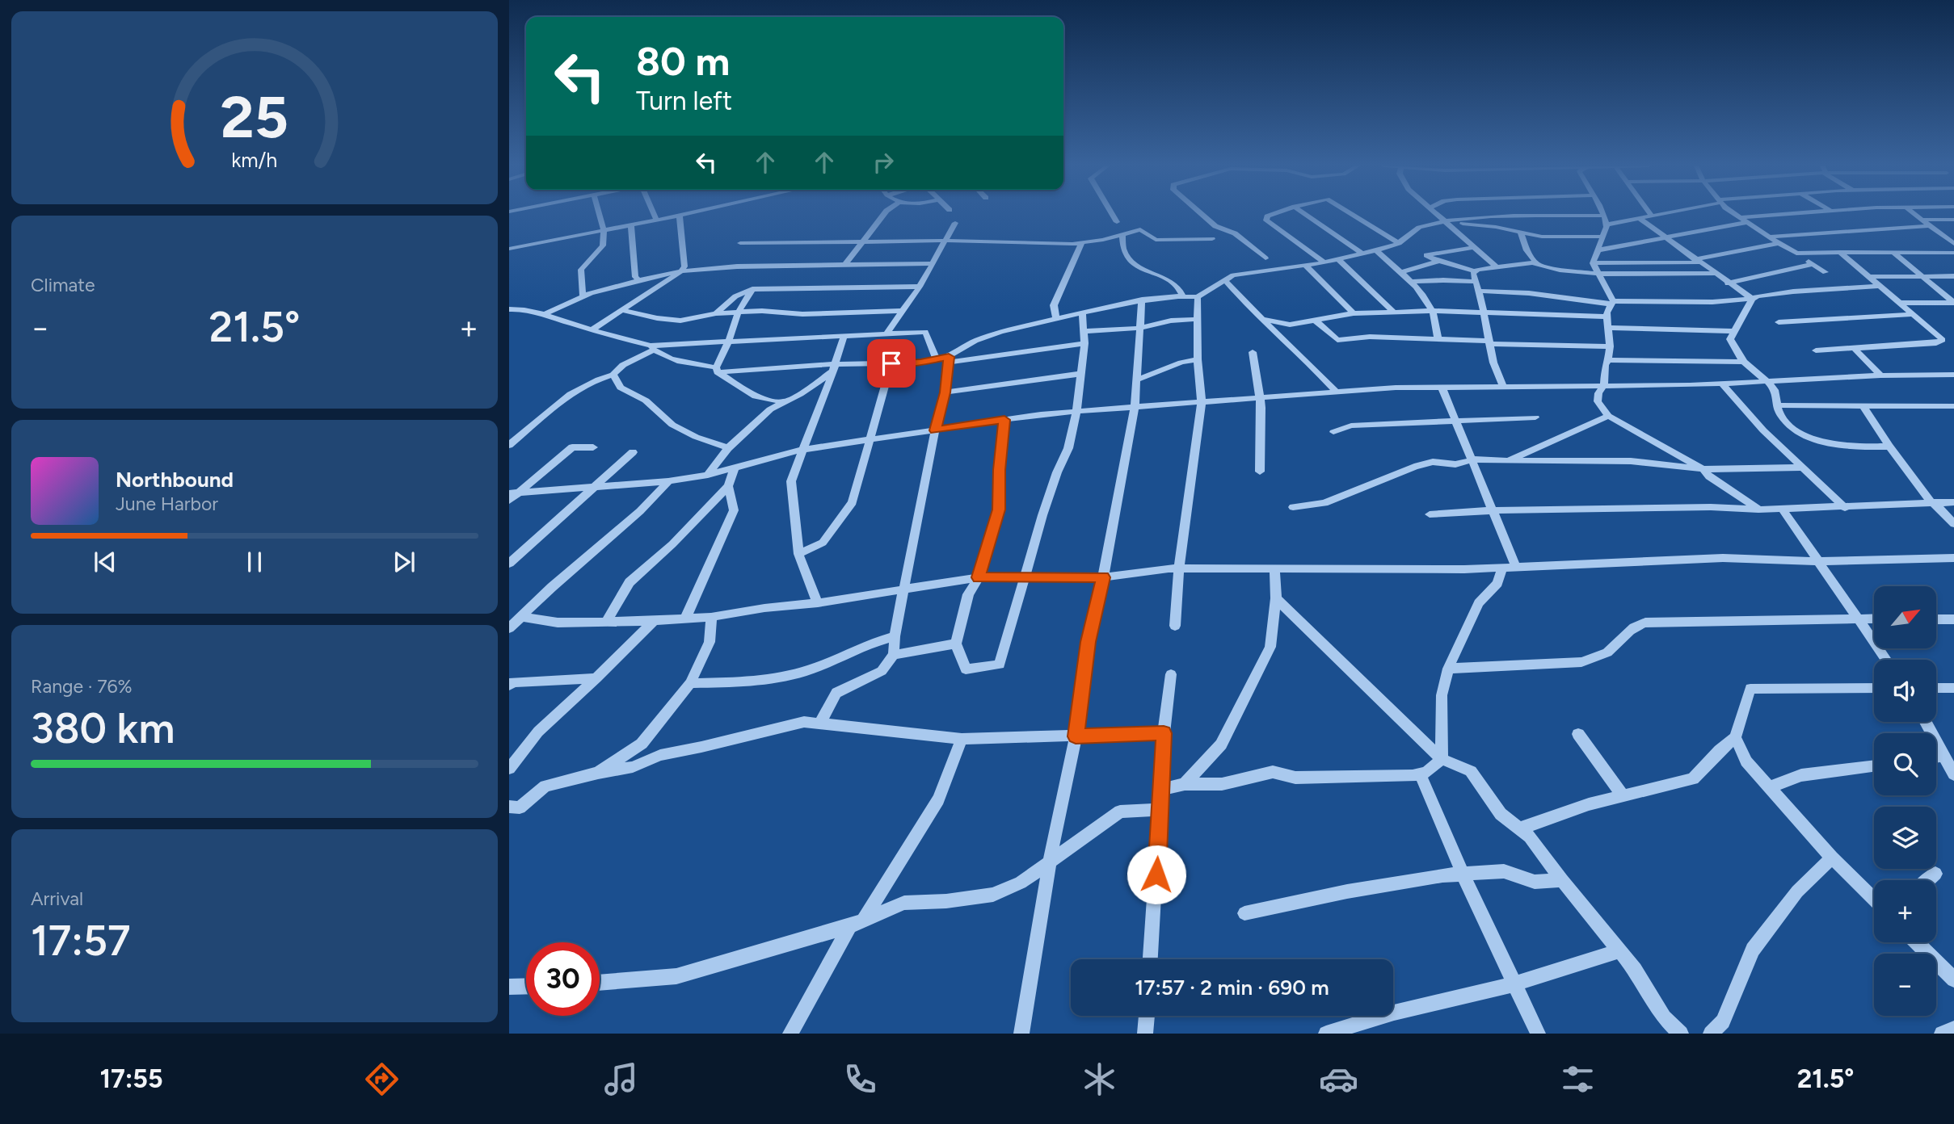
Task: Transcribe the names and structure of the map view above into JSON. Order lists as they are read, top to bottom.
{
  "north": "top right",
  "page": {
    "turn": ["80 m", "Turn left"],
    "tile": [
      "Climate",
      ["Range · 76%", "380 km"],
      ["Arrival", "17:57"]
    ],
    "heat": ["−", "21.5°", "+"],
    "song": ["Northbound", "June Harbor"],
    "map_buttons": ["+", "−"],
    "limit": "30",
    "trip": "17:57 · 2 min · 690 m",
    "tabs": ["17:55", "21.5°"],
    "gauge": ["25", "km/h"]
  }
}
